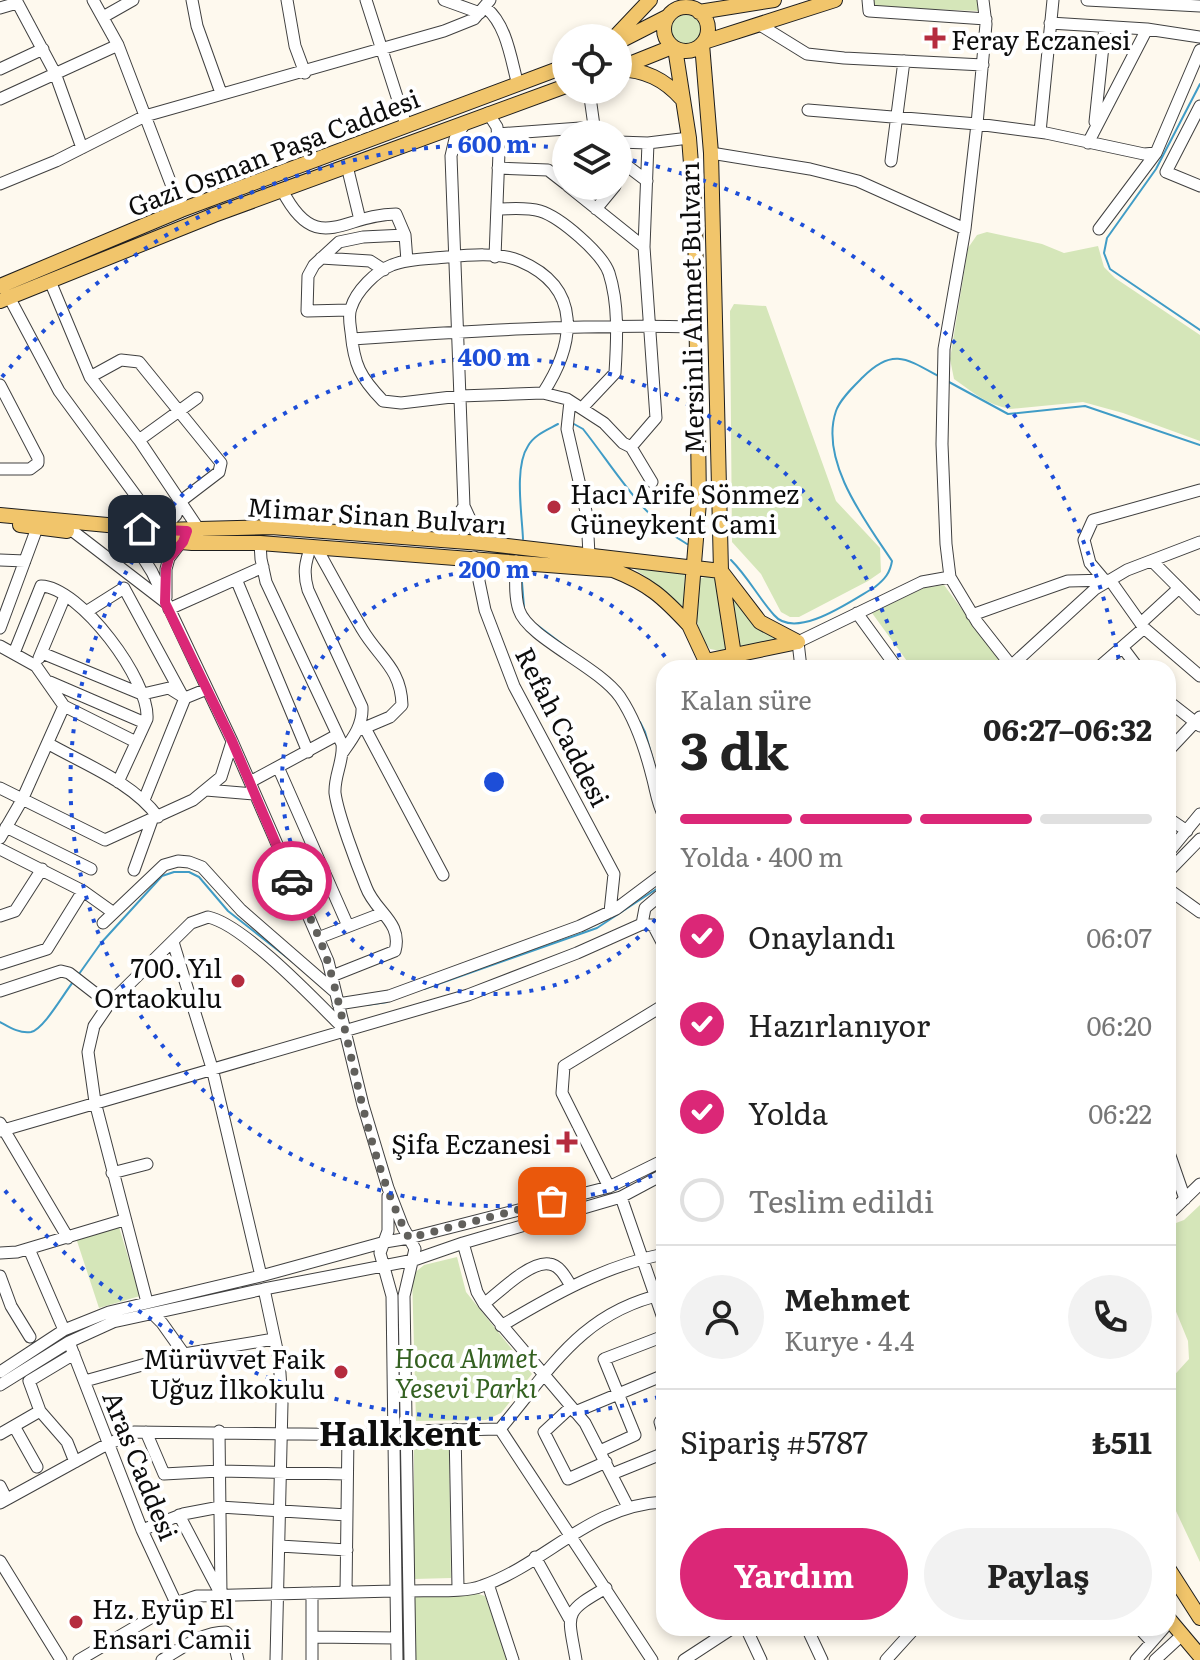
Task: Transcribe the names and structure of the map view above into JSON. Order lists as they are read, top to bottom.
{
  "streets": {
    "main road": ["Gazi Osman Paşa Caddesi", "Mersinli Ahmet Bulvarı", "Mimar Sinan Bulvarı"],
    "street": ["Refah Caddesi", "Aras Caddesi"]
  },
  "crossings": [
    ["Mersinli Ahmet Bulvarı", "Mimar Sinan Bulvarı"],
    ["Mimar Sinan Bulvarı", "Refah Caddesi"]
  ],
  "districts": ["Halkkent"],
  "parks": ["Hoca Ahmet Yesevi Parkı"],
  "places": {
    "health": ["Feray Eczanesi", "Şifa Eczanesi"],
    "other": [
      "Hacı Arife Sönmez Güneykent Cami",
      "700. Yıl Ortaokulu",
      "Mürüvvet Faik Uğuz İlkokulu",
      "Hz. Eyüp El Ensari Camii"
    ]
  },
  "page": {
    "heading": ["3 dk", "Kalan süre", "06:27–06:32"],
    "panel": [
      "Mehmet",
      "Kurye · 4.4",
      "Sipariş #5787",
      "₺511"
    ],
    "bar": "Yolda · 400 m",
    "list": [
      ["Onaylandı", "06:07"],
      ["Hazırlanıyor", "06:20"],
      ["Yolda", "06:22"],
      "Teslim edildi"
    ],
    "buttons": ["Yardım", "Paylaş"]
  },
  "rings": ["600 m", "400 m", "200 m"]
}
